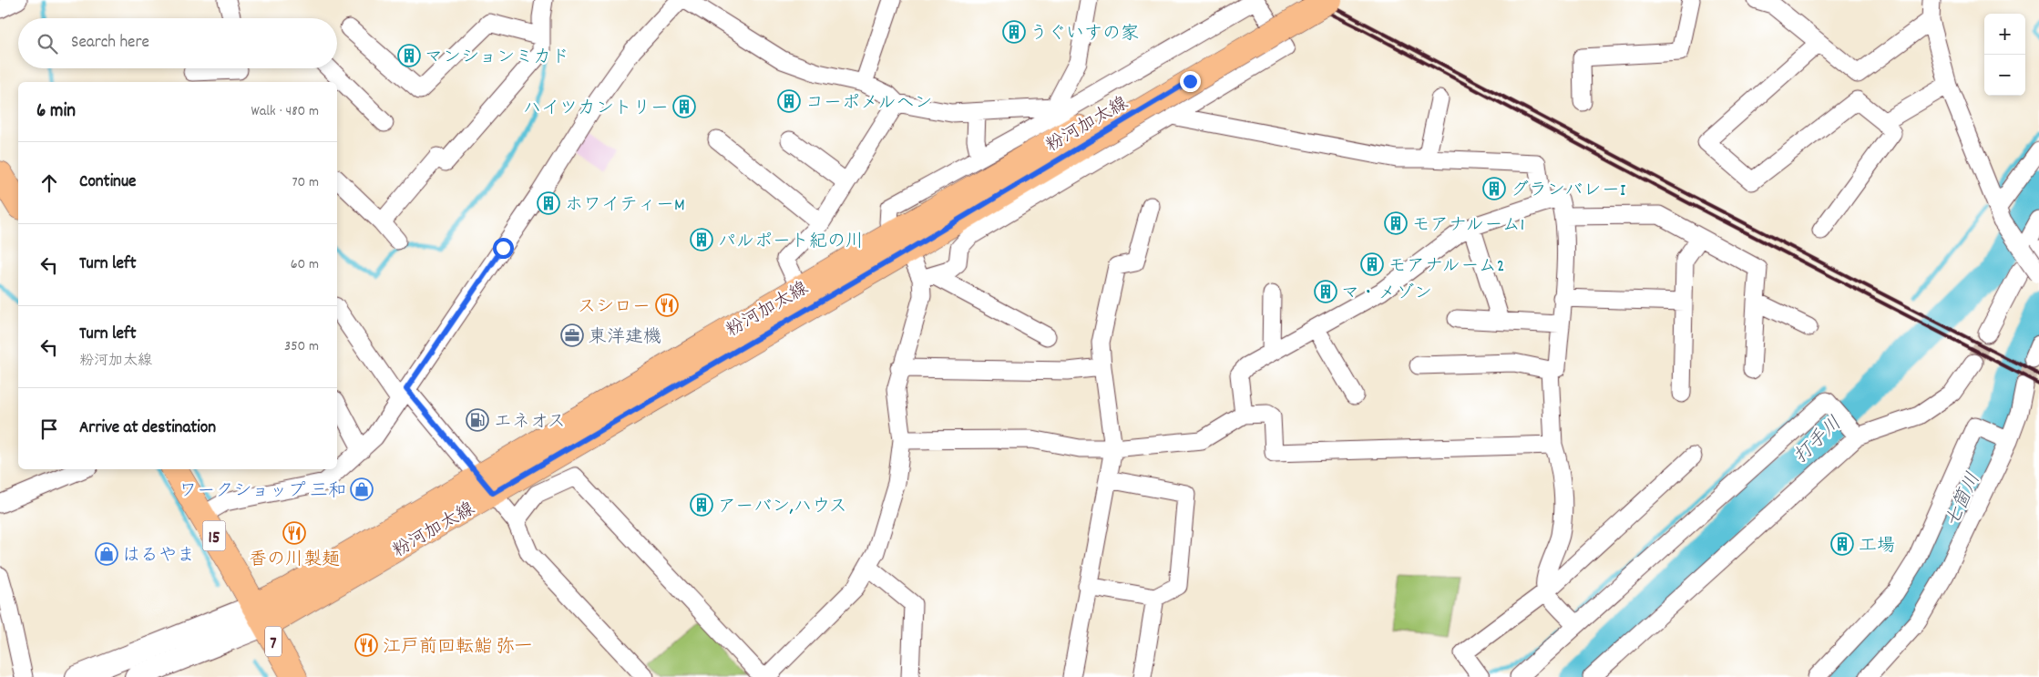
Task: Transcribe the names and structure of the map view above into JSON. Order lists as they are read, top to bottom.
{
  "streets": {
    "main road": ["粉河加太線", "15", "7"]
  },
  "crossings": [
    ["粉河加太線", "15"],
    ["粉河加太線", "7"],
    ["15", "7"]
  ],
  "water": ["打手川", "七箇川"],
  "places": {
    "building": [
      "うぐいすの家",
      "マンションミカド",
      "コーポメルヘン",
      "ハイツカントリー",
      "グランバレーI",
      "ホワイティーM",
      "モアナルーム1",
      "パルポート紀の川",
      "モアナルーム2",
      "マ・メゾン",
      "アーバン,ハウス",
      "工場"
    ],
    "restaurant": ["スシロー", "香の川製麺", "江戸前回転鮨 弥一"],
    "office": ["東洋建機"],
    "fuel station": ["エネオス"],
    "shop": ["ワークショップ 三和", "はるやま"]
  },
  "page": {
    "map_buttons": ["+", "−"],
    "search": "Search here",
    "heading": ["6 min", "Walk · 480 m"],
    "list": [
      ["Continue", "70 m"],
      ["Turn left", "60 m"],
      ["Turn left", "粉河加太線", "350 m"],
      "Arrive at destination"
    ]
  }
}
